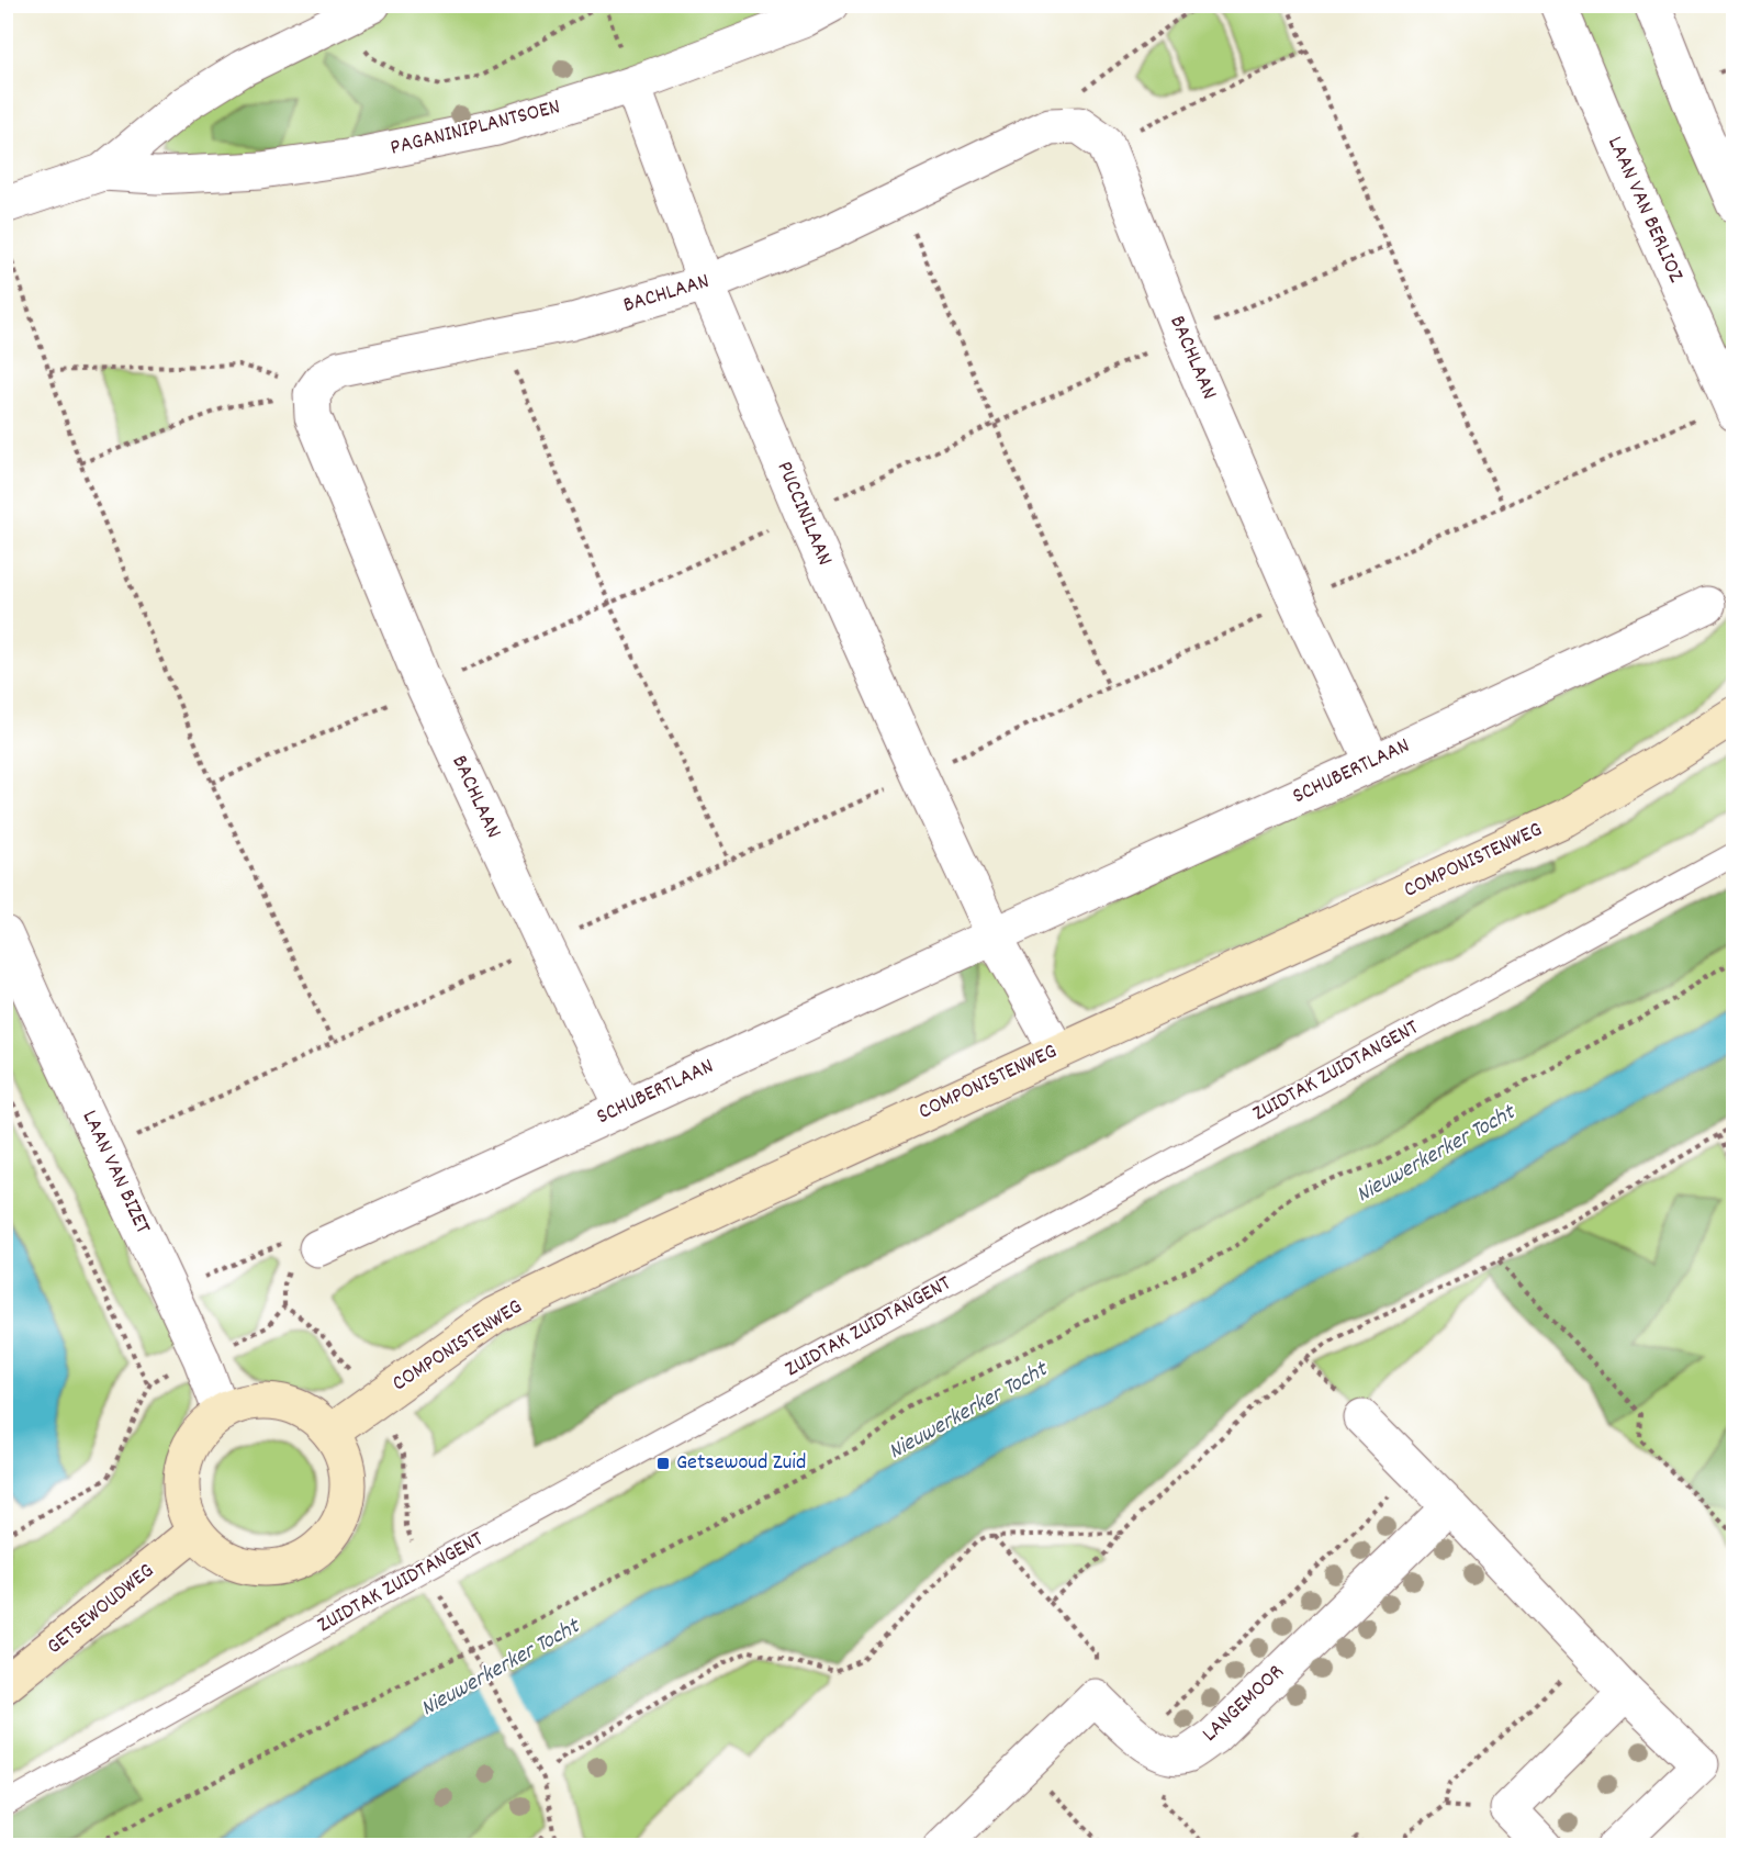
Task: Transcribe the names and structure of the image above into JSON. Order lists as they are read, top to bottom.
{
  "streets": {
    "main road": ["COMPONISTENWEG", "GETSEWOUDWEG"],
    "street": [
      "PAGANINIPLANTSOEN",
      "LAAN VAN BERLIOZ",
      "BACHLAAN",
      "PUCCINILAAN",
      "SCHUBERTLAAN",
      "LAAN VAN BIZET",
      "LANGEMOOR"
    ],
    "lane": ["ZUIDTAK ZUIDTANGENT"]
  },
  "crossings": [
    ["PAGANINIPLANTSOEN", "PUCCINILAAN"],
    ["BACHLAAN", "PUCCINILAAN"],
    ["BACHLAAN", "SCHUBERTLAAN"],
    ["PUCCINILAAN", "SCHUBERTLAAN"],
    ["COMPONISTENWEG", "LAAN VAN BIZET"],
    ["COMPONISTENWEG", "GETSEWOUDWEG"],
    ["LAAN VAN BIZET", "GETSEWOUDWEG"]
  ],
  "water": ["Nieuwerkerker Tocht"],
  "places": {
    "transit": ["Getsewoud Zuid"]
  }
}
